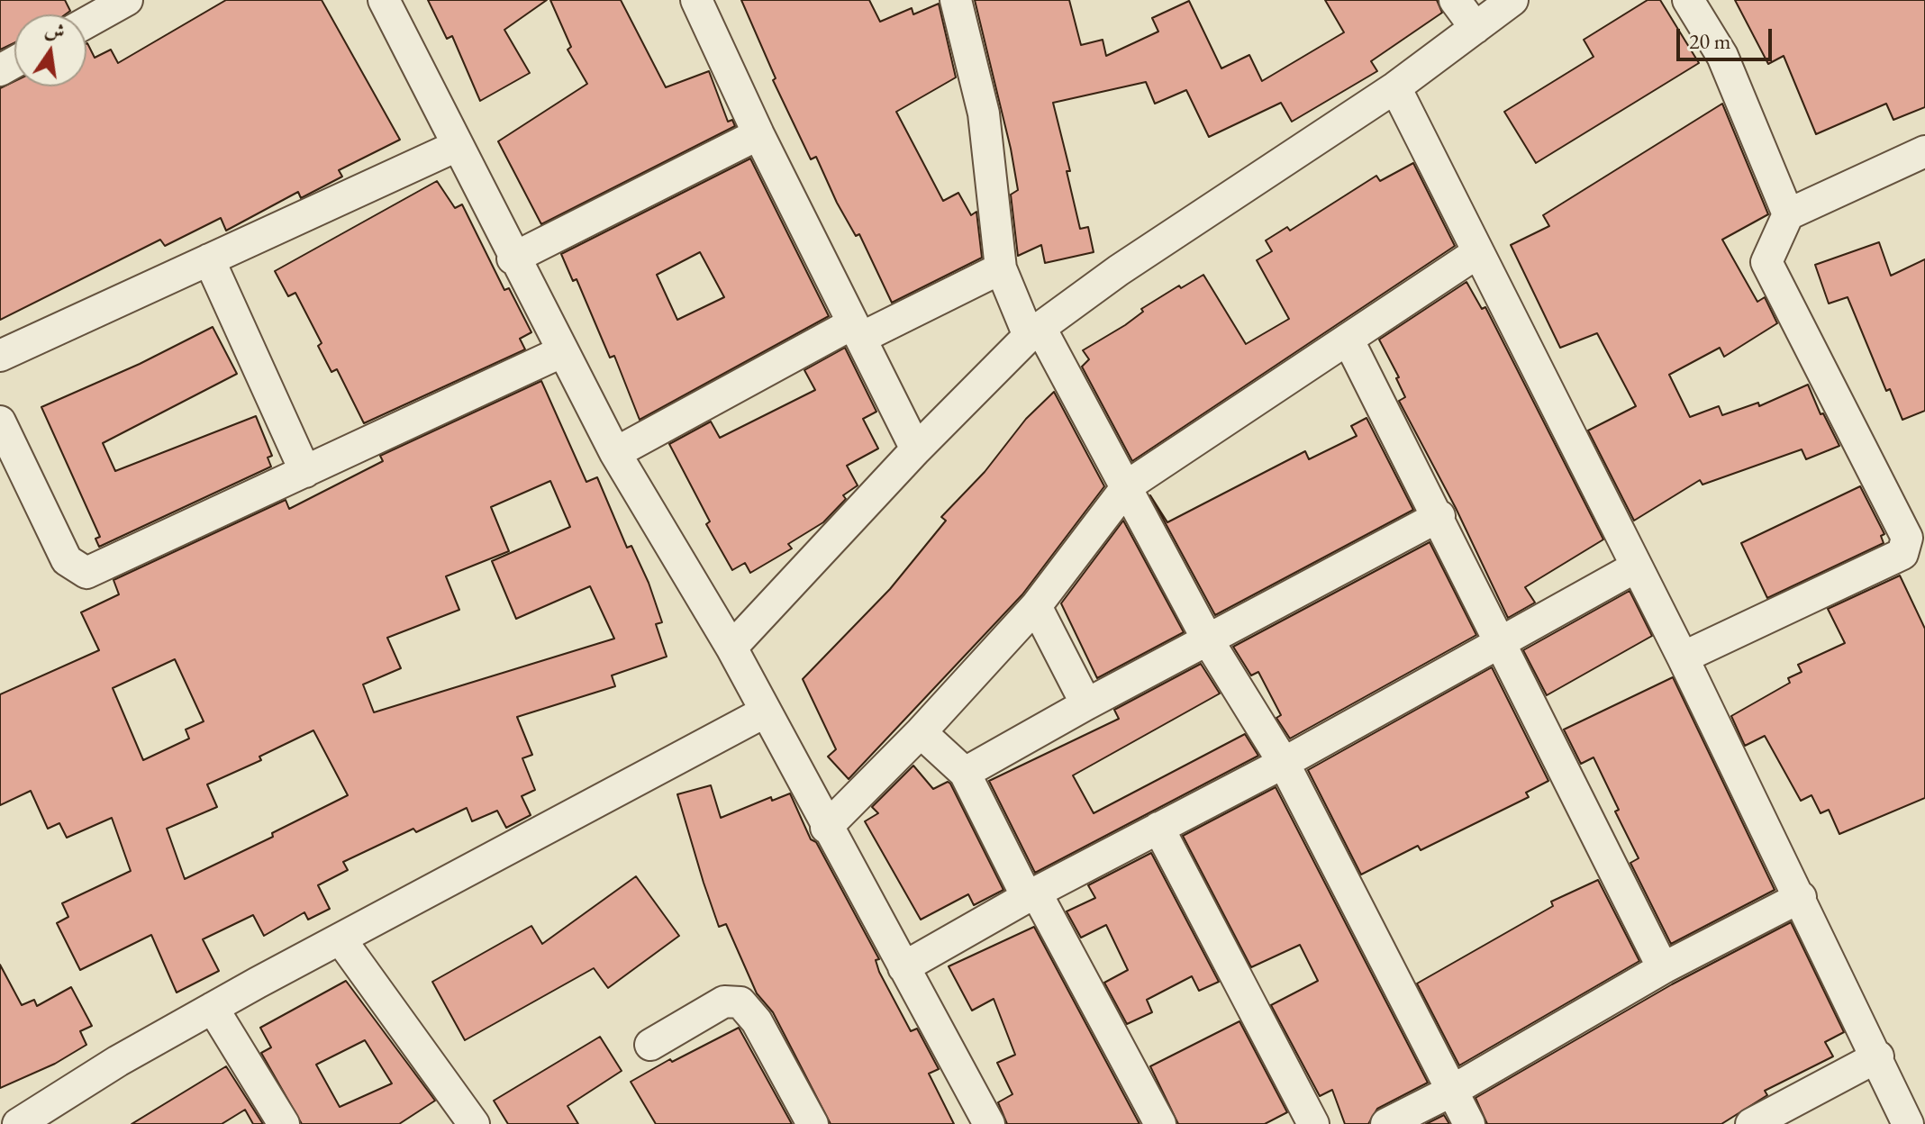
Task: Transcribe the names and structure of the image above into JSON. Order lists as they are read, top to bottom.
{
  "scale_bar": "20 m",
  "north": "top"
}
